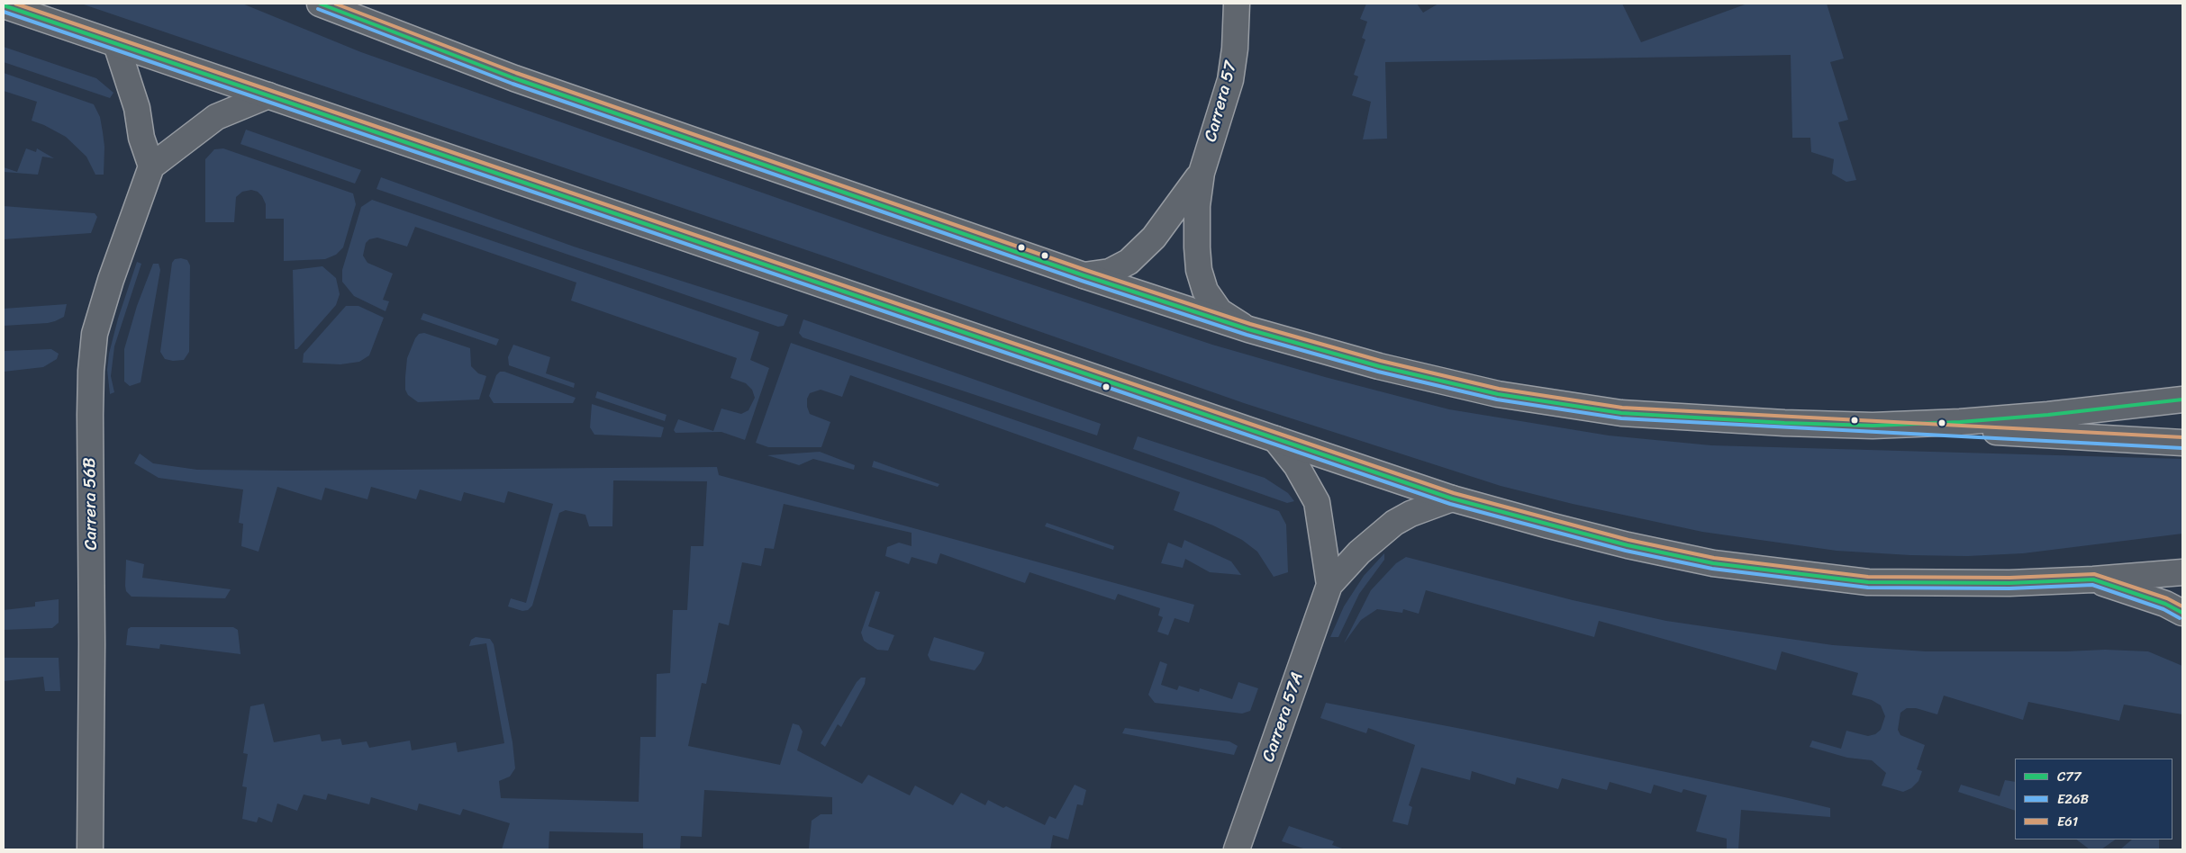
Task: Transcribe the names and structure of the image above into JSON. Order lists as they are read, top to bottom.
{
  "streets": {
    "main road": ["Carrera 57", "Carrera 56B", "Carrera 57A"]
  },
  "lines": ["transit line C77", "transit line E61", "transit line E26B"],
  "legend": ["C77", "E26B", "E61"]
}
